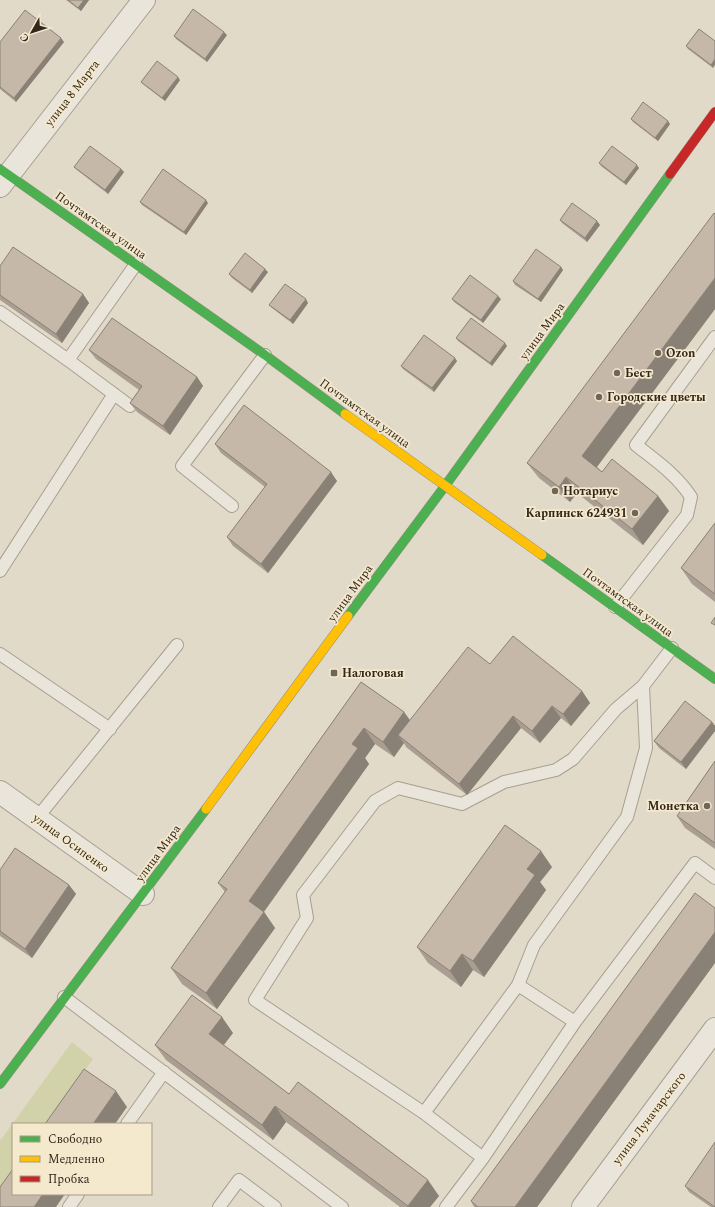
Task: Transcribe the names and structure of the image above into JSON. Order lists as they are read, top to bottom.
{
  "streets": {
    "main road": ["Почтамтская улица", "улица Мира"],
    "street": ["улица 8 Марта", "улица Осипенко", "улица Луначарского"]
  },
  "crossings": [
    ["улица 8 Марта", "Почтамтская улица"],
    ["Почтамтская улица", "улица Мира"],
    ["улица Мира", "улица Осипенко"]
  ],
  "places": {
    "other": [
      "Ozon",
      "Бест",
      "Городские цветы",
      "Нотариус",
      "Карпинск 624931",
      "Монетка"
    ],
    "transit": ["Налоговая"]
  },
  "legend": ["Свободно", "Медленно", "Пробка"],
  "north": "bottom left"
}
